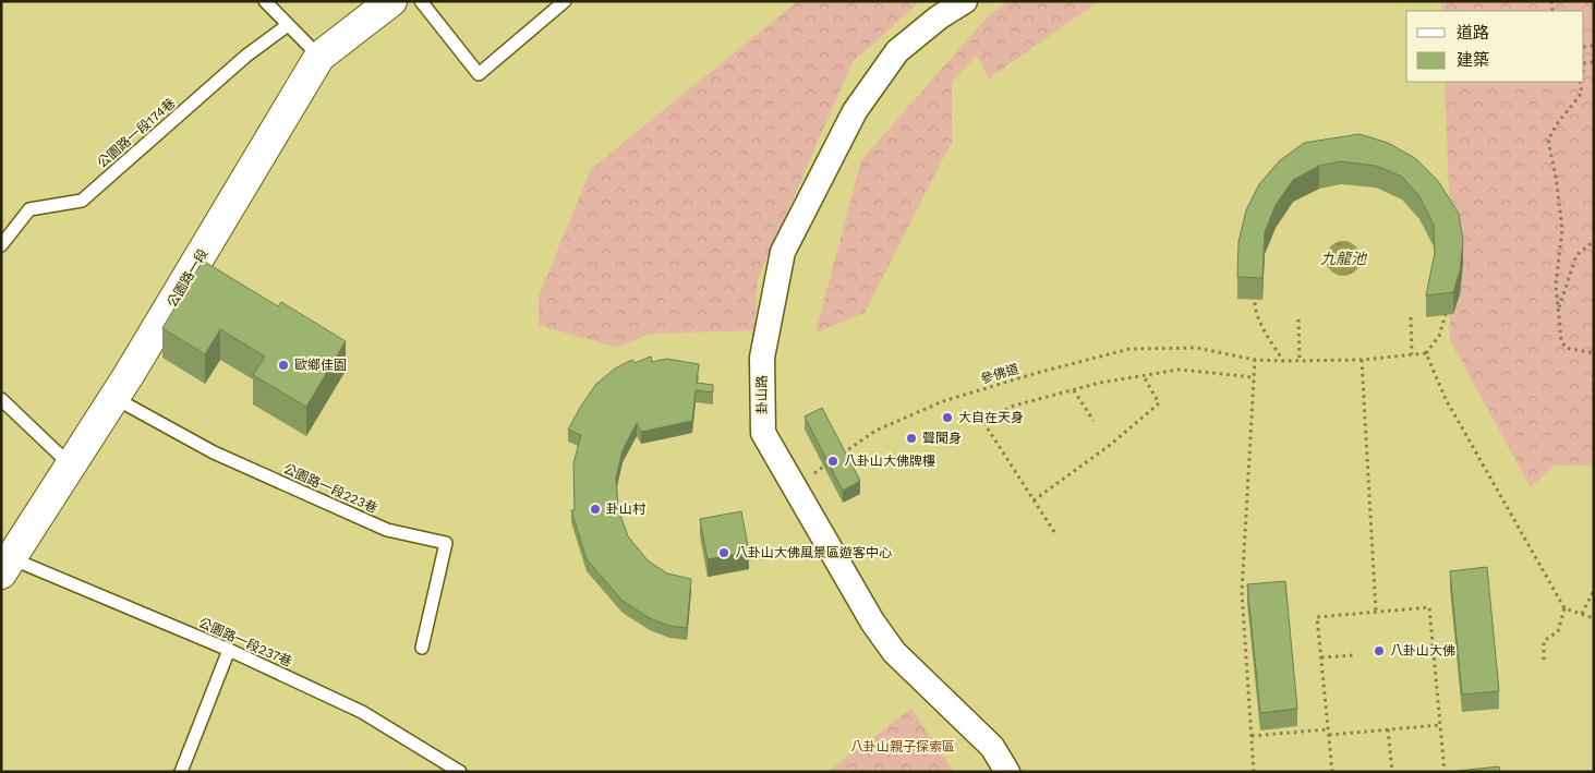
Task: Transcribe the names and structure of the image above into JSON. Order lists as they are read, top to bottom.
{
  "streets": {
    "main road": ["公園路一段"],
    "street": ["卦山路"],
    "lane": ["公園路一段174巷", "公園路一段223巷", "公園路一段237巷"],
    "path": ["參佛道"]
  },
  "crossings": [
    ["公園路一段", "公園路一段223巷"],
    ["公園路一段", "公園路一段237巷"],
    ["參佛道", "卦山路"]
  ],
  "water": ["九龍池"],
  "parks": ["八卦山親子探索區"],
  "places": [
    "歐鄉佳園",
    "大自在天身",
    "聲聞身",
    "八卦山大佛牌樓",
    "卦山村",
    "八卦山大佛風景區遊客中心",
    "八卦山大佛"
  ],
  "legend": ["道路", "建築"]
}
